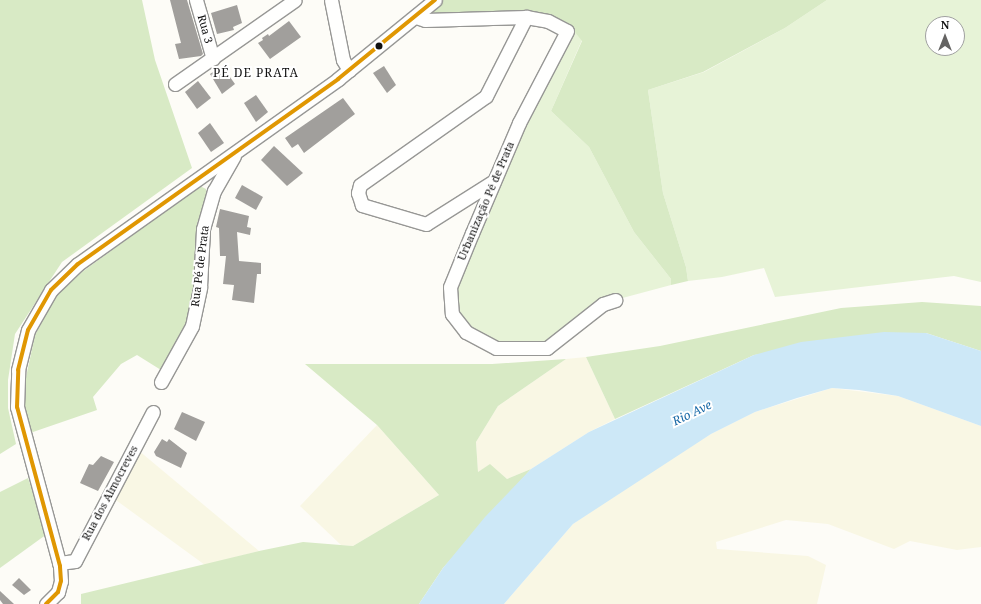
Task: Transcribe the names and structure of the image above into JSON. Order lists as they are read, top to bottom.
{
  "streets": {
    "street": [
      "Rua 3",
      "Urbanização Pé de Prata",
      "Rua Pé de Prata",
      "Rua dos Almocreves"
    ]
  },
  "crossings": [
    ["Urbanização Pé de Prata", "Rua Pé de Prata"],
    ["Rua Pé de Prata", "Rua dos Almocreves"]
  ],
  "districts": ["PÉ DE PRATA"],
  "water": ["Rio Ave"],
  "north": "top"
}
